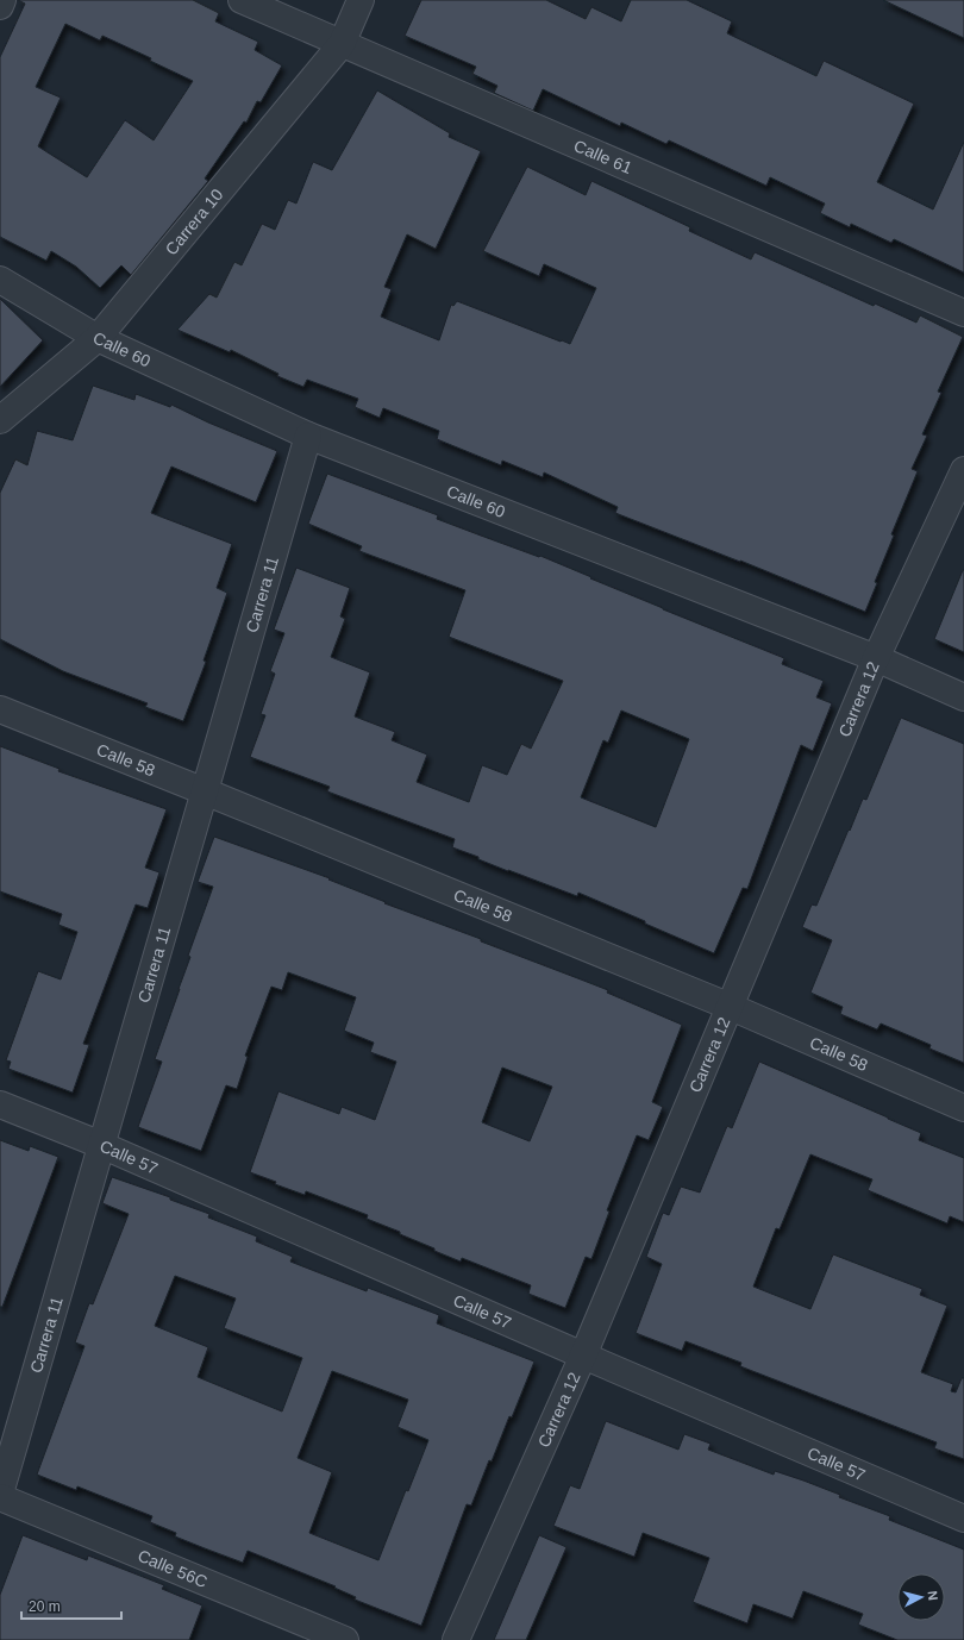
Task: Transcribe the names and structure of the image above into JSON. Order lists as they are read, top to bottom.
{
  "streets": {
    "street": [
      "Calle 61",
      "Carrera 10",
      "Calle 60",
      "Carrera 11",
      "Carrera 12",
      "Calle 58",
      "Calle 57",
      "Calle 56C"
    ]
  },
  "crossings": [
    ["Calle 61", "Carrera 10"],
    ["Carrera 10", "Calle 60"],
    ["Calle 60", "Carrera 11"],
    ["Calle 60", "Carrera 12"],
    ["Carrera 11", "Calle 58"],
    ["Carrera 11", "Calle 57"],
    ["Carrera 11", "Calle 56C"],
    ["Carrera 12", "Calle 58"],
    ["Carrera 12", "Calle 57"]
  ],
  "scale_bar": "20 m",
  "north": "right"
}
